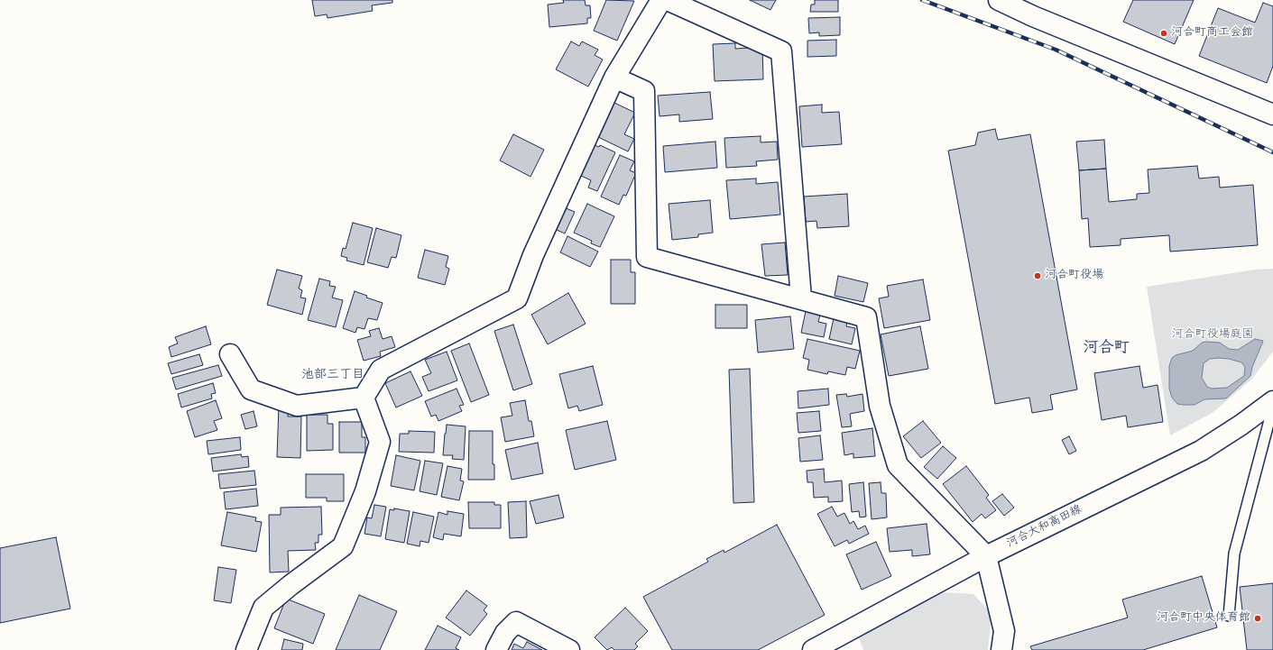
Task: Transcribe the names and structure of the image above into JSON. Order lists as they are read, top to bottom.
{
  "streets": {
    "street": ["河合大和高田線"]
  },
  "districts": ["河合町", "池部三丁目"],
  "parks": ["河合町役場庭園"],
  "places": ["河合町商工会館", "河合町役場", "河合町中央体育館"]
}
